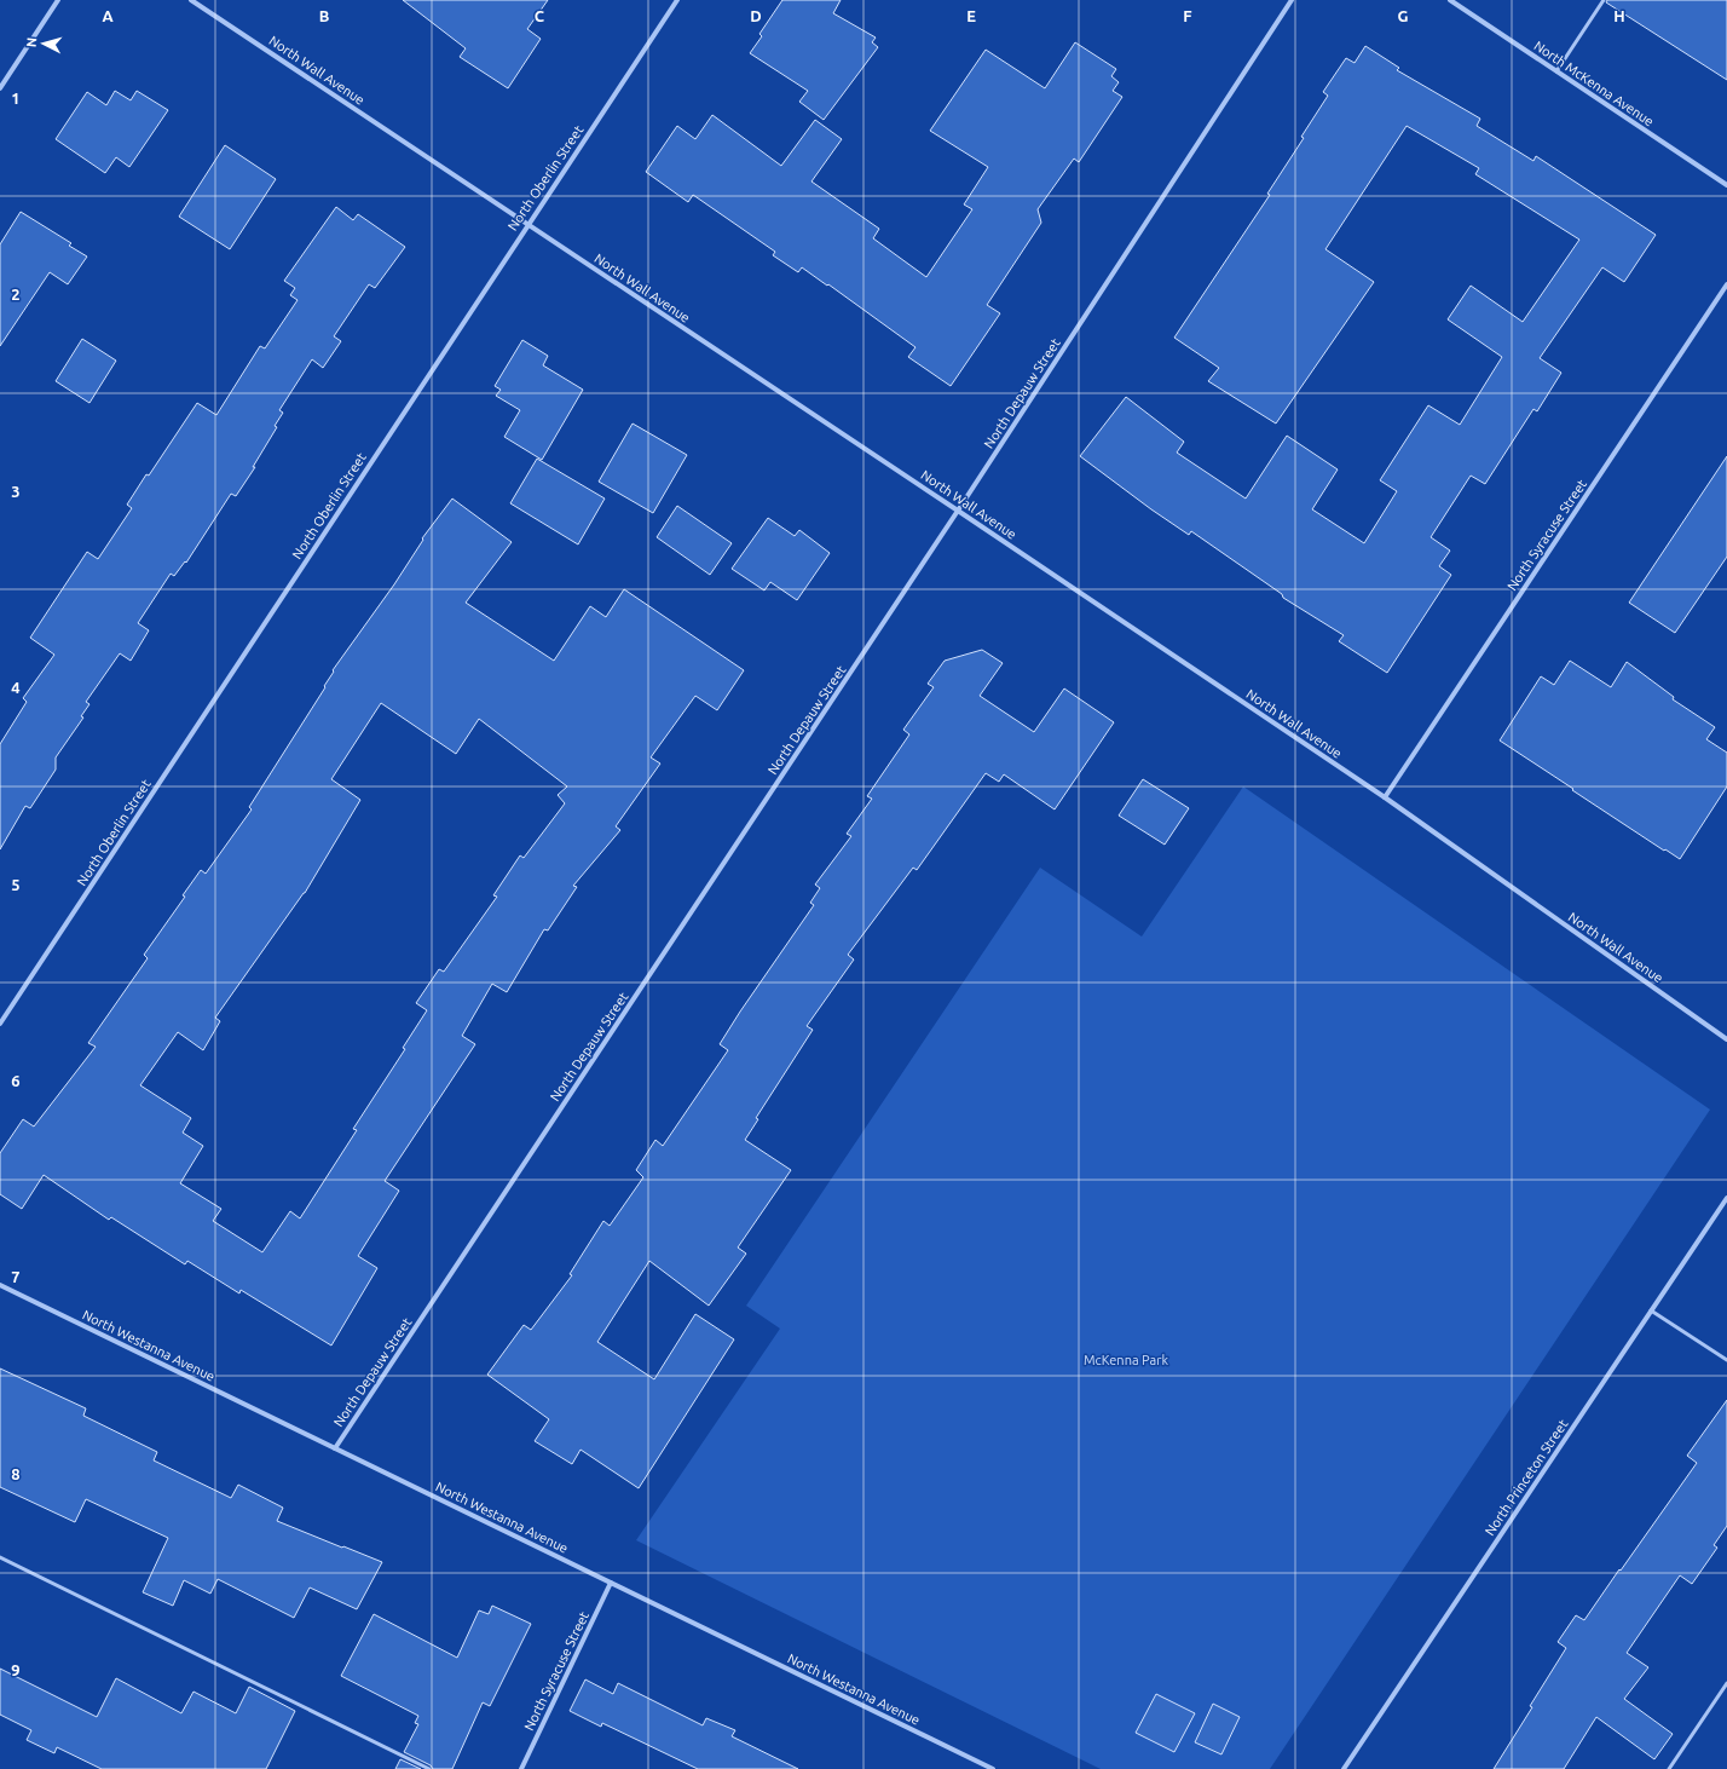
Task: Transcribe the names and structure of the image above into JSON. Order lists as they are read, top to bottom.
{
  "streets": {
    "street": [
      "North Wall Avenue",
      "North McKenna Avenue",
      "North Oberlin Street",
      "North Depauw Street",
      "North Syracuse Street",
      "North Westanna Avenue",
      "North Princeton Street"
    ]
  },
  "crossings": [
    ["North Wall Avenue", "North Oberlin Street"],
    ["North Wall Avenue", "North Depauw Street"],
    ["North Wall Avenue", "North Syracuse Street"],
    ["North Depauw Street", "North Westanna Avenue"],
    ["North Syracuse Street", "North Westanna Avenue"]
  ],
  "parks": ["McKenna Park"],
  "north": "left",
  "grid": {
    "columns": [
      "A",
      "B",
      "C",
      "D",
      "E",
      "F",
      "G",
      "H"
    ],
    "rows": [
      "1",
      "2",
      "3",
      "4",
      "5",
      "6",
      "7",
      "8",
      "9"
    ]
  }
}
